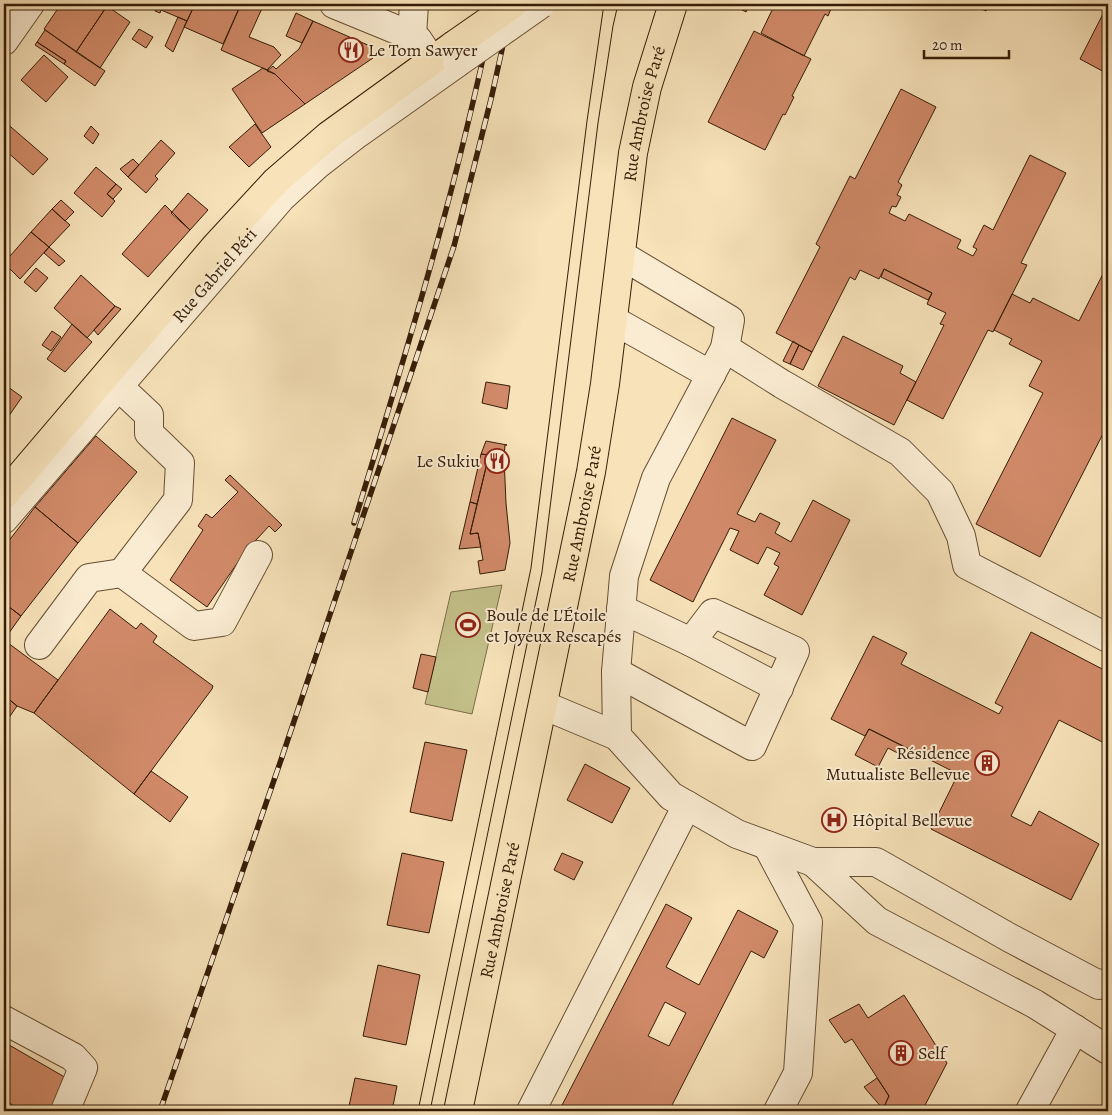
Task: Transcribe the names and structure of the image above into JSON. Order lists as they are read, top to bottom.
{
  "streets": {
    "main road": ["Rue Ambroise Paré", "Rue Gabriel Péri"]
  },
  "places": {
    "restaurant": ["Le Tom Sawyer", "Le Sukiu"],
    "sports": ["Boule de L'Étoile et Joyeux Rescapés"],
    "building": ["Résidence Mutualiste Bellevue", "Self"],
    "hospital": ["Hôpital Bellevue"]
  },
  "scale_bar": "20 m"
}
